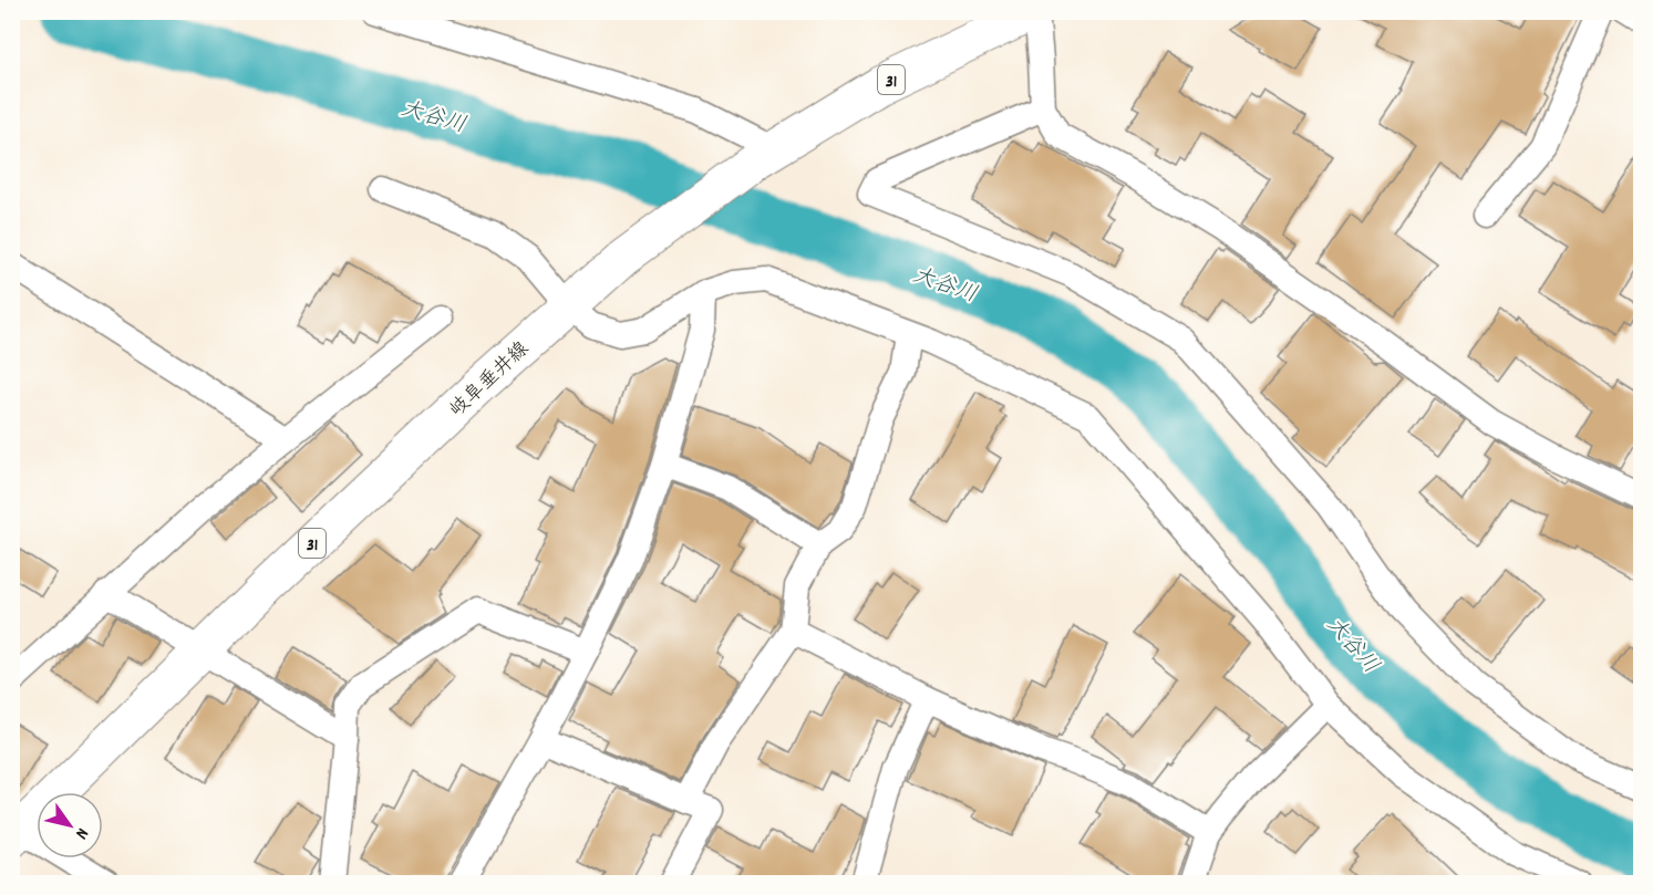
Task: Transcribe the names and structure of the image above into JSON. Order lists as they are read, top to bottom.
{
  "streets": {
    "main road": ["31", "岐阜垂井線"]
  },
  "water": ["大谷川"],
  "north": "bottom right"
}
